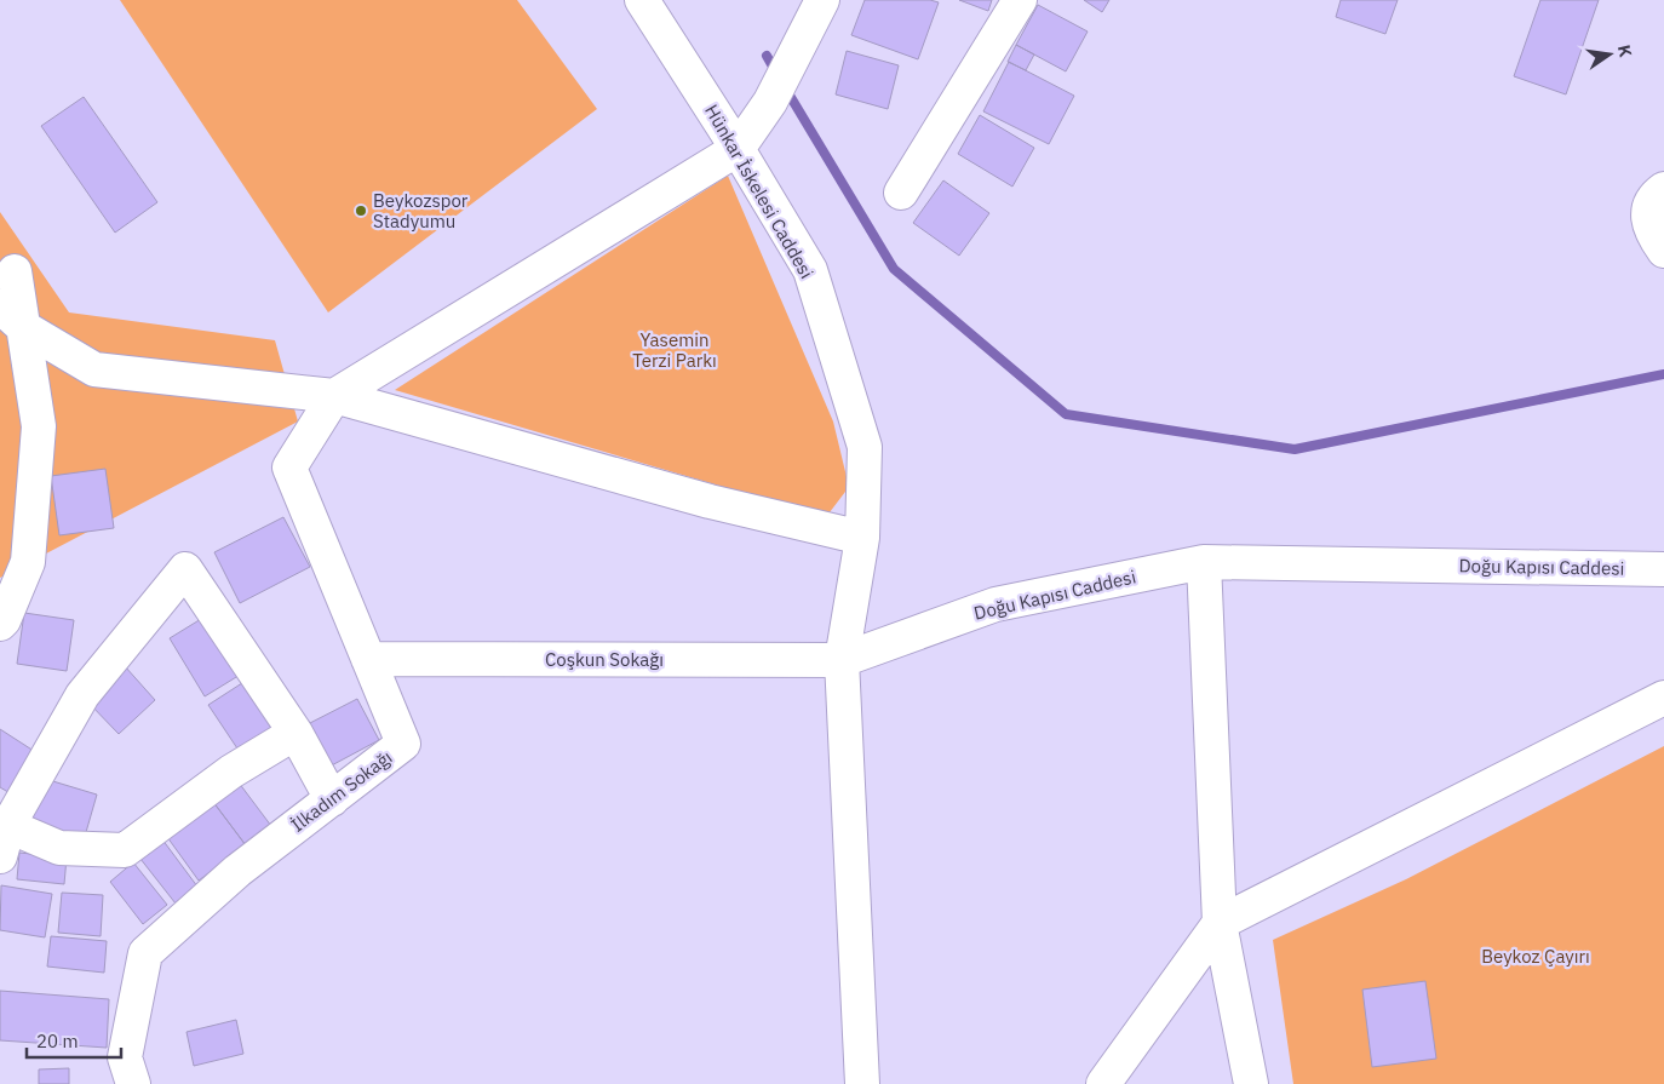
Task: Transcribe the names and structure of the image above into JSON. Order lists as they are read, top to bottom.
{
  "streets": {
    "street": [
      "Hünkar İskelesi Caddesi",
      "Doğu Kapısı Caddesi",
      "Coşkun Sokağı",
      "İlkadım Sokağı"
    ]
  },
  "crossings": [
    ["Hünkar İskelesi Caddesi", "Doğu Kapısı Caddesi"],
    ["Hünkar İskelesi Caddesi", "Coşkun Sokağı"],
    ["Doğu Kapısı Caddesi", "Coşkun Sokağı"],
    ["Coşkun Sokağı", "İlkadım Sokağı"]
  ],
  "parks": ["Yasemin Terzi Parkı", "Beykoz Çayırı"],
  "places": ["Beykozspor Stadyumu"],
  "scale_bar": "20 m",
  "north": "right"
}
